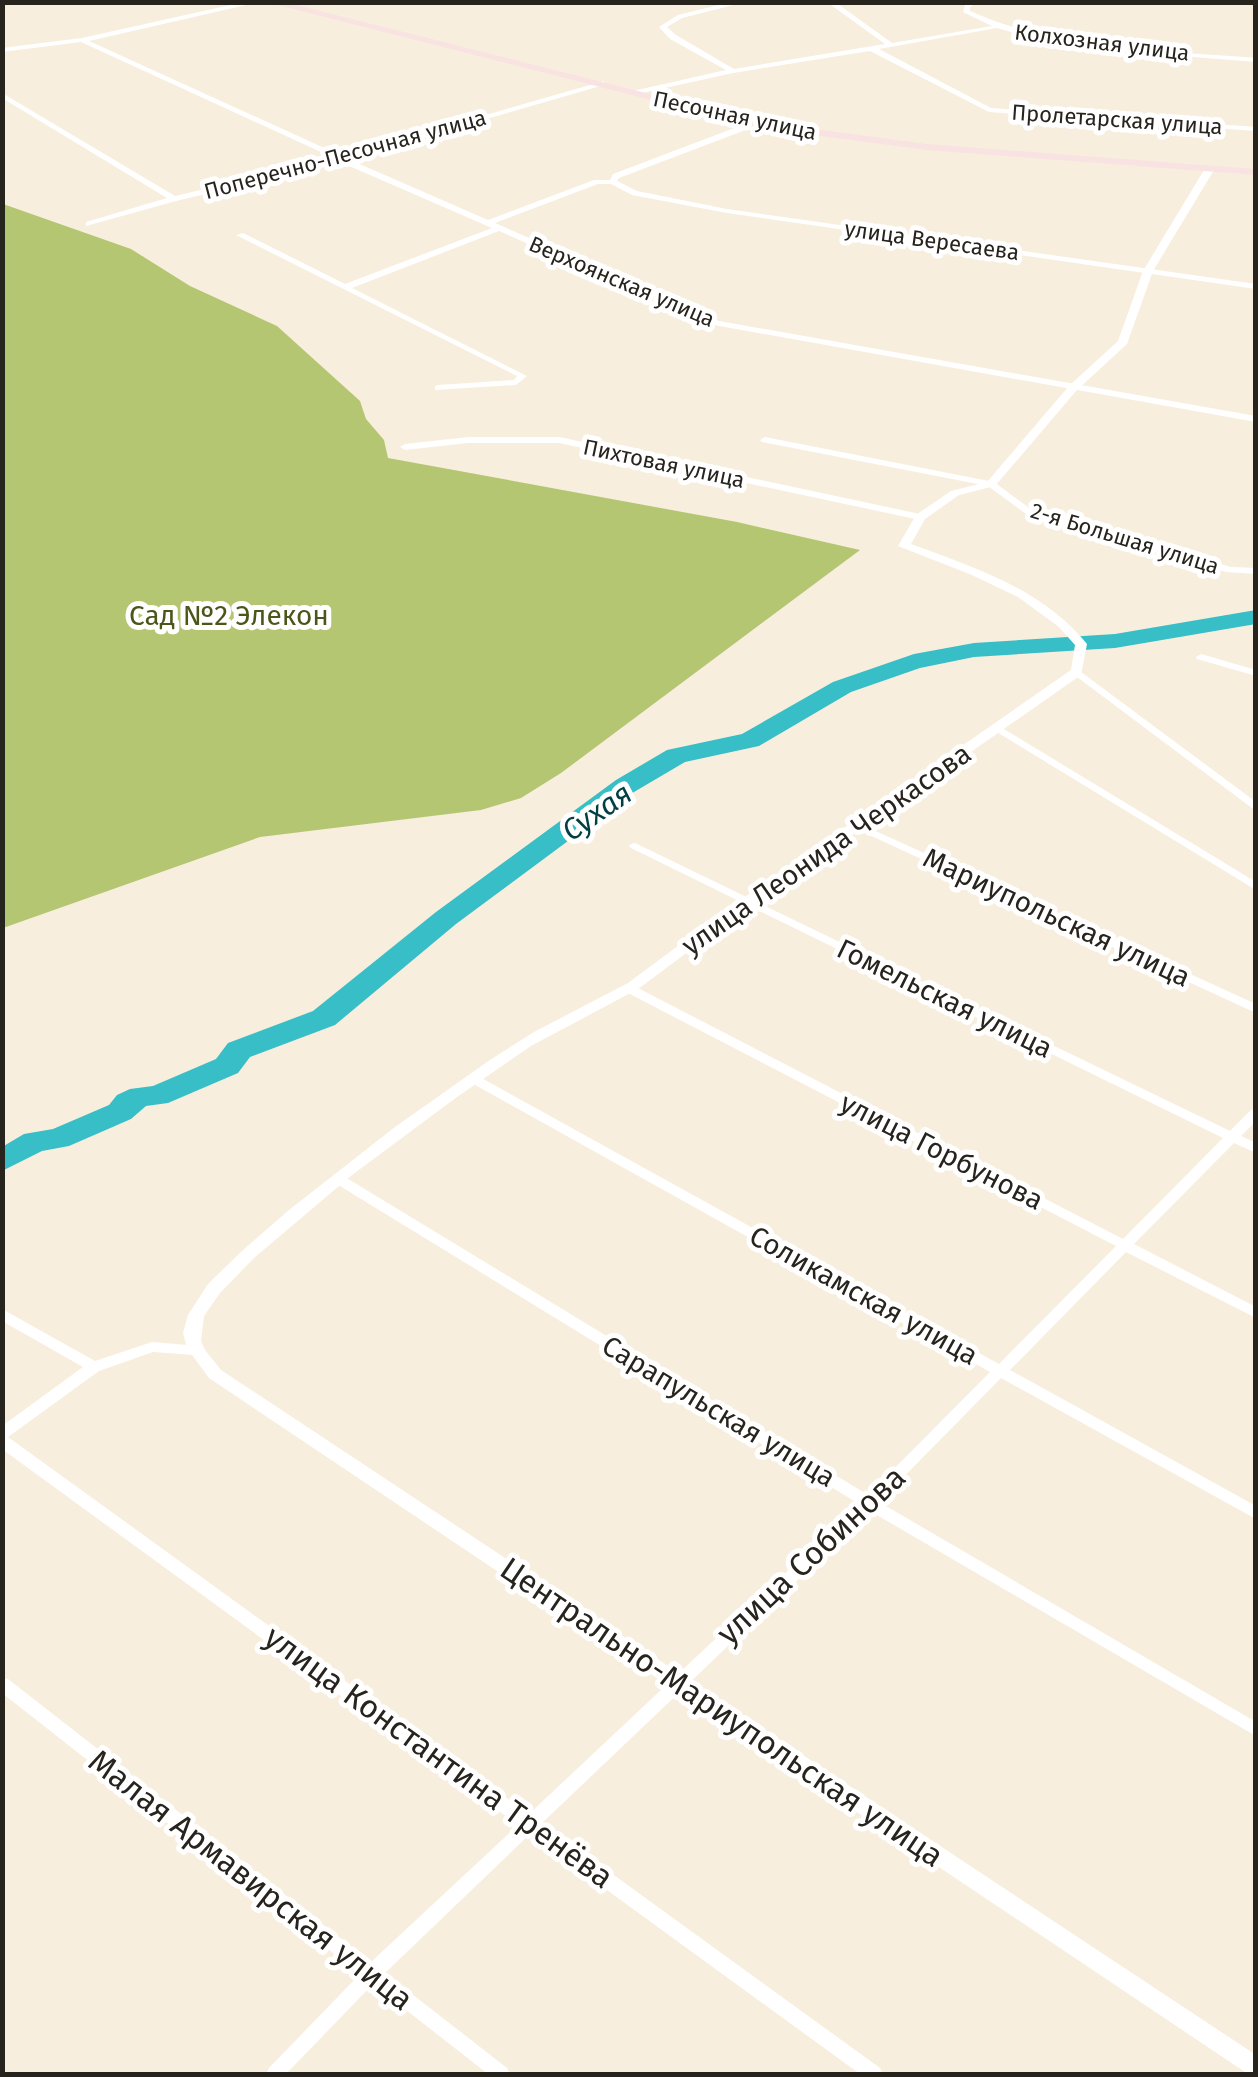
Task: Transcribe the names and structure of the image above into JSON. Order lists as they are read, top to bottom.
{
  "streets": {
    "main road": ["Песочная улица"],
    "street": [
      "Колхозная улица",
      "Пролетарская улица",
      "Поперечно-Песочная улица",
      "улица Вересаева",
      "Верхоянская улица",
      "Пихтовая улица",
      "2-я Большая улица",
      "улица Леонида Черкасова",
      "Мариупольская улица",
      "Гомельская улица",
      "улица Горбунова",
      "Соликамская улица",
      "Сарапульская улица",
      "улица Собинова",
      "Центрально-Мариупольская улица",
      "улица Константина Тренёва",
      "Малая Армавирская улица"
    ]
  },
  "crossings": [
    ["Песочная улица", "Поперечно-Песочная улица"],
    ["Поперечно-Песочная улица", "Верхоянская улица"],
    ["улица Леонида Черкасова", "Мариупольская улица"],
    ["улица Леонида Черкасова", "Гомельская улица"],
    ["улица Леонида Черкасова", "улица Горбунова"],
    ["улица Леонида Черкасова", "Соликамская улица"],
    ["улица Леонида Черкасова", "Сарапульская улица"],
    ["улица Леонида Черкасова", "Центрально-Мариупольская улица"],
    ["Гомельская улица", "улица Собинова"],
    ["улица Горбунова", "улица Собинова"],
    ["Соликамская улица", "улица Собинова"],
    ["Сарапульская улица", "улица Собинова"],
    ["улица Собинова", "Центрально-Мариупольская улица"],
    ["улица Собинова", "улица Константина Тренёва"],
    ["улица Собинова", "Малая Армавирская улица"]
  ],
  "water": ["Сухая"],
  "parks": ["Сад №2 Элекон"]
}
